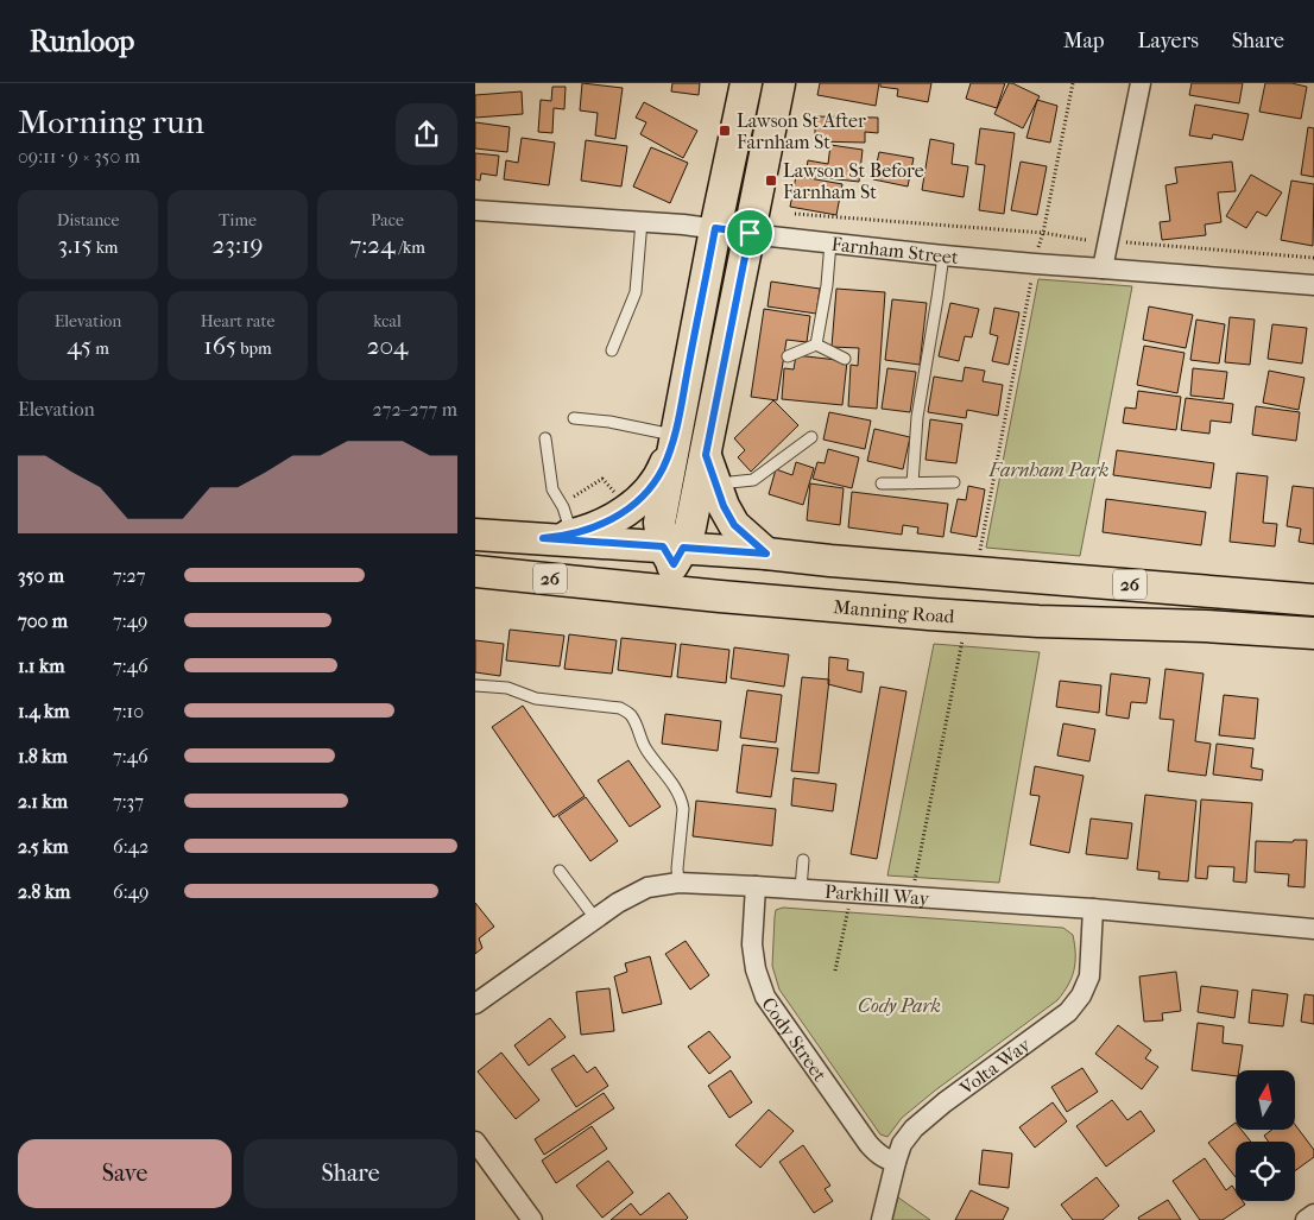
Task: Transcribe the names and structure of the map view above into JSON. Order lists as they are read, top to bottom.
{
  "streets": {
    "main road": ["26", "Manning Road"],
    "street": [
      "Farnham Street",
      "Parkhill Way",
      "Cody Street",
      "Volta Way"
    ]
  },
  "crossings": [
    ["Parkhill Way", "Cody Street"],
    ["Parkhill Way", "Volta Way"],
    ["Cody Street", "Volta Way"]
  ],
  "parks": ["Farnham Park", "Cody Park"],
  "places": {
    "transit": ["Lawson St After Farnham St", "Lawson St Before Farnham St"]
  },
  "north": "top",
  "page": {
    "header": "Runloop",
    "nav": ["Map", "Layers", "Share"],
    "heading": ["Morning run", "09:11 · 9 × 350 m"],
    "stats": [
      ["Distance", "3.15 km"],
      ["Time", "23:19"],
      ["Pace", "7:24 /km"],
      ["Elevation", "45 m"],
      ["Heart rate", "165 bpm"],
      ["kcal", "204"]
    ],
    "chart": ["Elevation", "272–277 m"],
    "list": [
      {
        "name": "350 m",
        "note": "7:27"
      },
      {
        "name": "700 m",
        "note": "7:49"
      },
      {
        "name": "1.1 km",
        "note": "7:46"
      },
      {
        "name": "1.4 km",
        "note": "7:10"
      },
      {
        "name": "1.8 km",
        "note": "7:46"
      },
      {
        "name": "2.1 km",
        "note": "7:37"
      },
      {
        "name": "2.5 km",
        "note": "6:42"
      },
      {
        "name": "2.8 km",
        "note": "6:49"
      }
    ],
    "buttons": ["Save", "Share"]
  }
}
